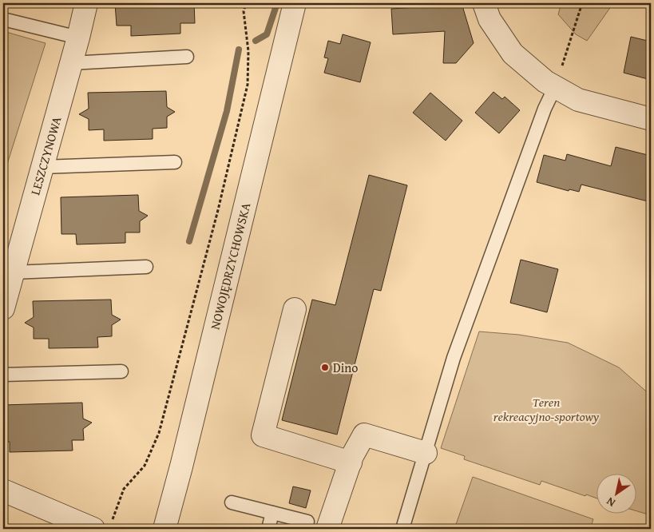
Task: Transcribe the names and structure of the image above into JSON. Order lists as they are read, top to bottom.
{
  "streets": {
    "street": ["LESZCZYNOWA", "NOWOJĘDRZYCHOWSKA"]
  },
  "parks": ["Teren rekreacyjno-sportowy"],
  "places": ["Dino"],
  "north": "bottom left"
}
